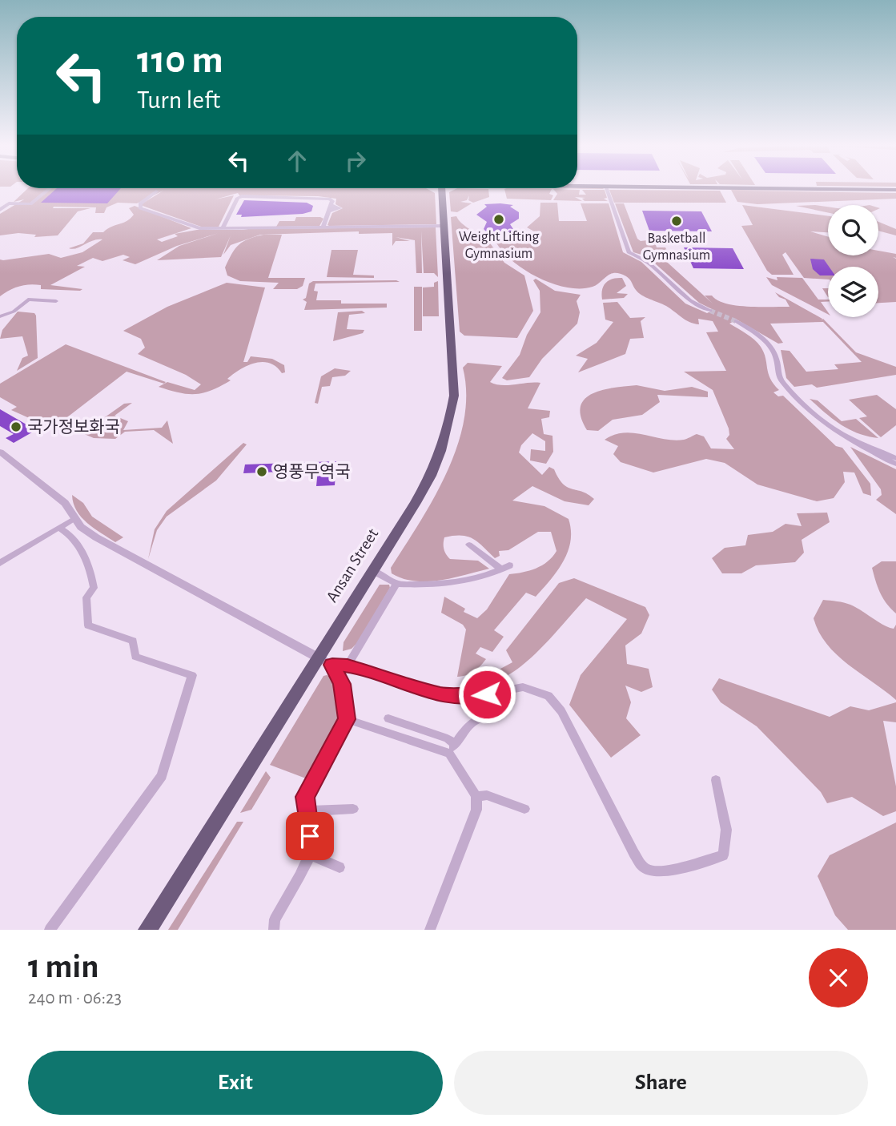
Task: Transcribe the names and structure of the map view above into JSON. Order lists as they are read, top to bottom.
{
  "streets": {
    "main road": ["Ansan Street"]
  },
  "places": [
    "Weight Lifting Gymnasium",
    "Basketball Gymnasium",
    "국가정보화국",
    "영풍무역국"
  ],
  "page": {
    "turn": ["110 m", "Turn left"],
    "heading": ["1 min", "240 m · 06:23"],
    "buttons": ["Exit", "Share"]
  }
}
